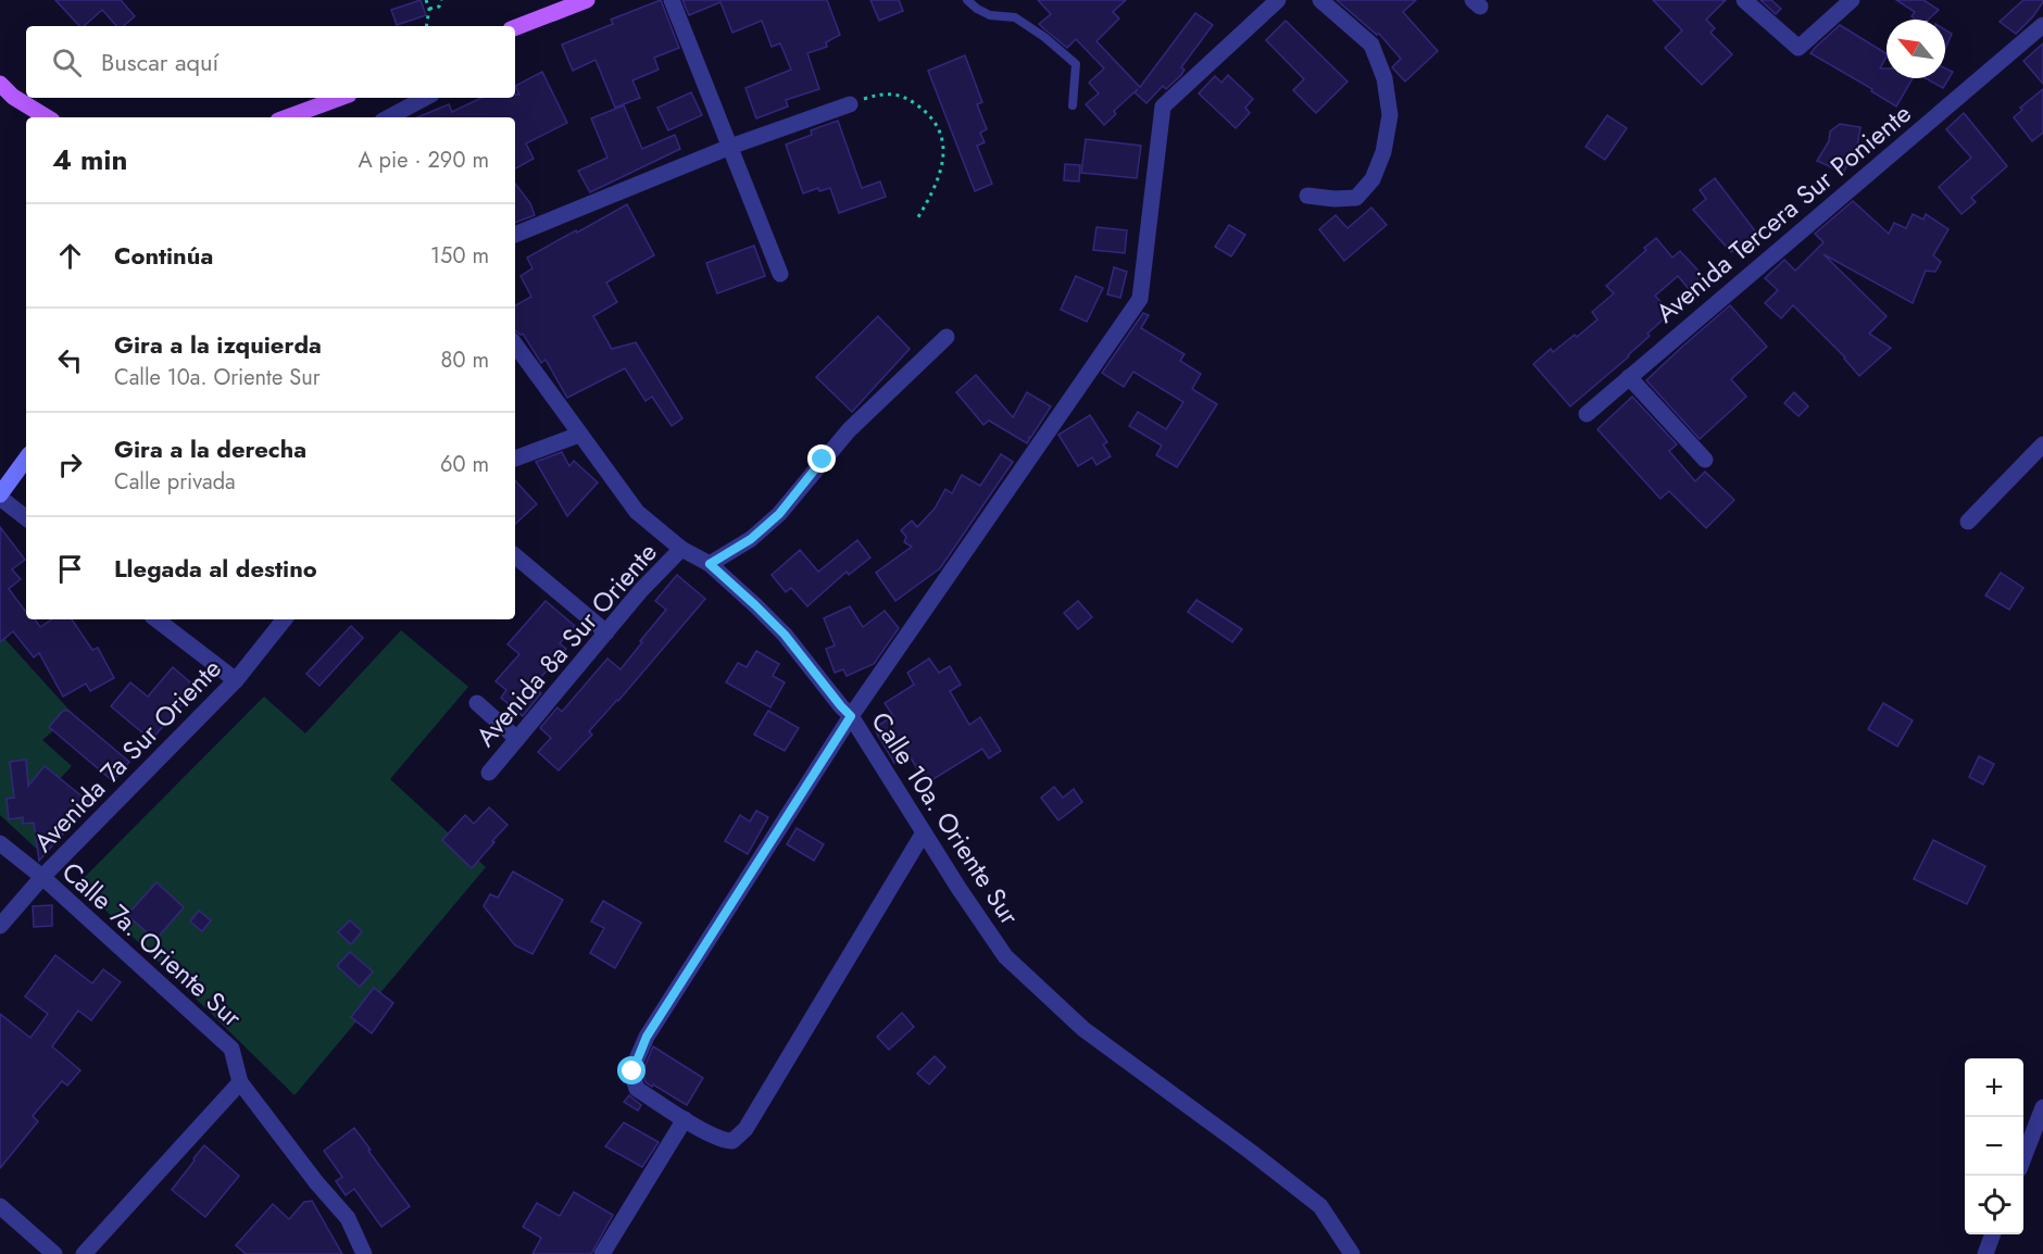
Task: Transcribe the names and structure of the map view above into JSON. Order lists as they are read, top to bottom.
{
  "streets": {
    "street": [
      "Avenida Tercera Sur Poniente",
      "Avenida 8a Sur Oriente",
      "Avenida 7a Sur Oriente",
      "Calle 10a. Oriente Sur",
      "Calle 7a. Oriente Sur"
    ]
  },
  "crossings": [
    ["Avenida 8a Sur Oriente", "Calle 10a. Oriente Sur"],
    ["Avenida 7a Sur Oriente", "Calle 7a. Oriente Sur"]
  ],
  "north": "top left",
  "page": {
    "search": "Buscar aquí",
    "heading": ["4 min", "A pie · 290 m"],
    "list": [
      ["Continúa", "150 m"],
      ["Gira a la izquierda", "Calle 10a. Oriente Sur", "80 m"],
      ["Gira a la derecha", "Calle privada", "60 m"],
      "Llegada al destino"
    ],
    "map_buttons": ["+", "−"]
  }
}
